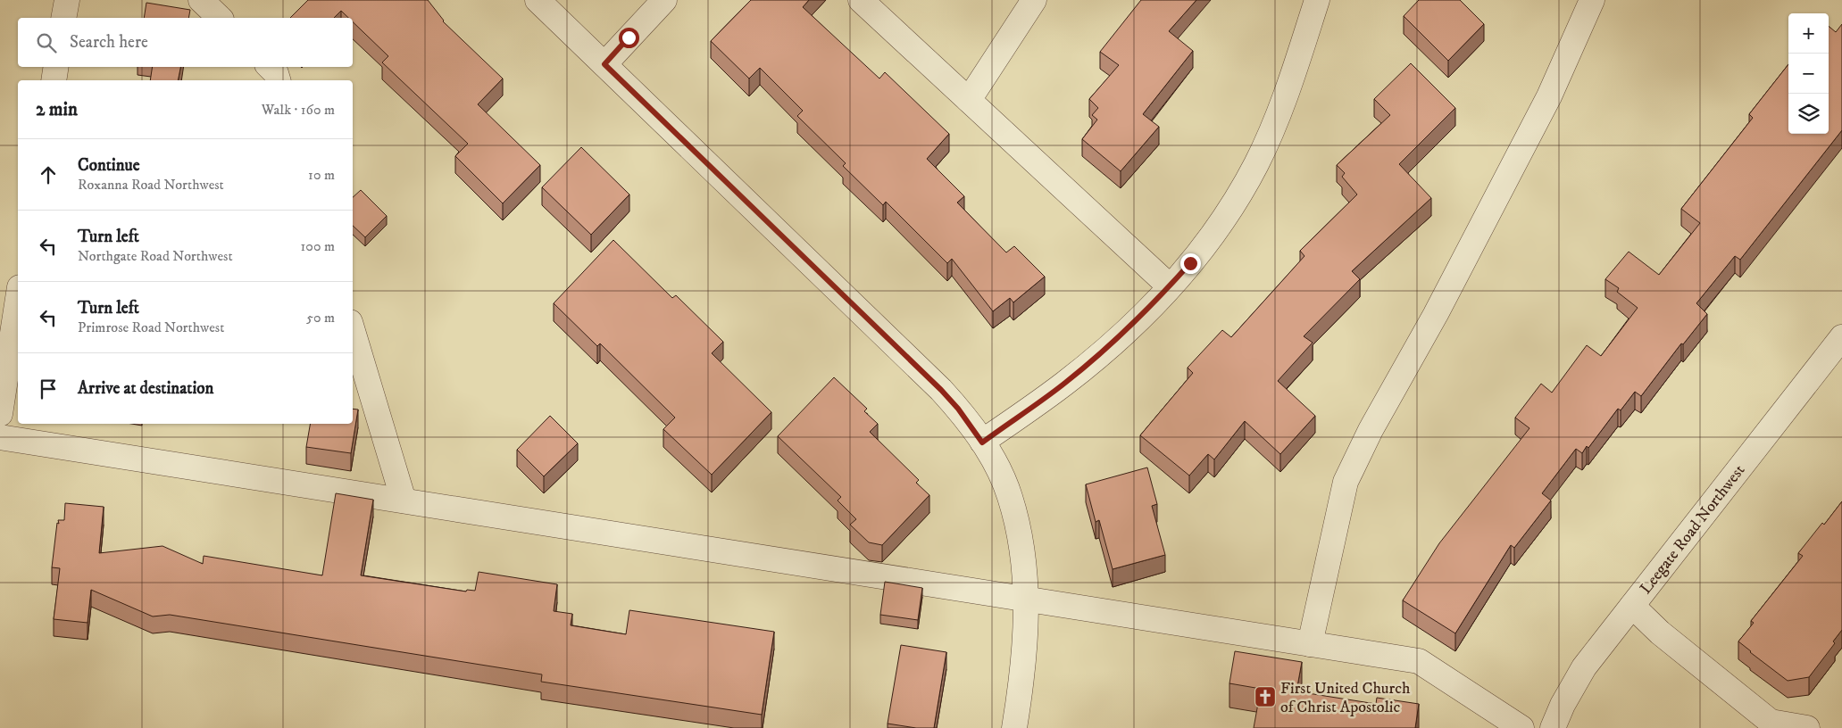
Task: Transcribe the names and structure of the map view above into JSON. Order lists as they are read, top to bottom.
{
  "streets": {
    "street": ["Leegate Road Northwest"]
  },
  "places": {
    "church": ["First United Church of Christ Apostolic"]
  },
  "page": {
    "map_buttons": ["+", "−"],
    "search": "Search here",
    "heading": ["2 min", "Walk · 160 m"],
    "list": [
      ["Continue", "Roxanna Road Northwest", "10 m"],
      ["Turn left", "Northgate Road Northwest", "100 m"],
      ["Turn left", "Primrose Road Northwest", "50 m"],
      "Arrive at destination"
    ]
  }
}
